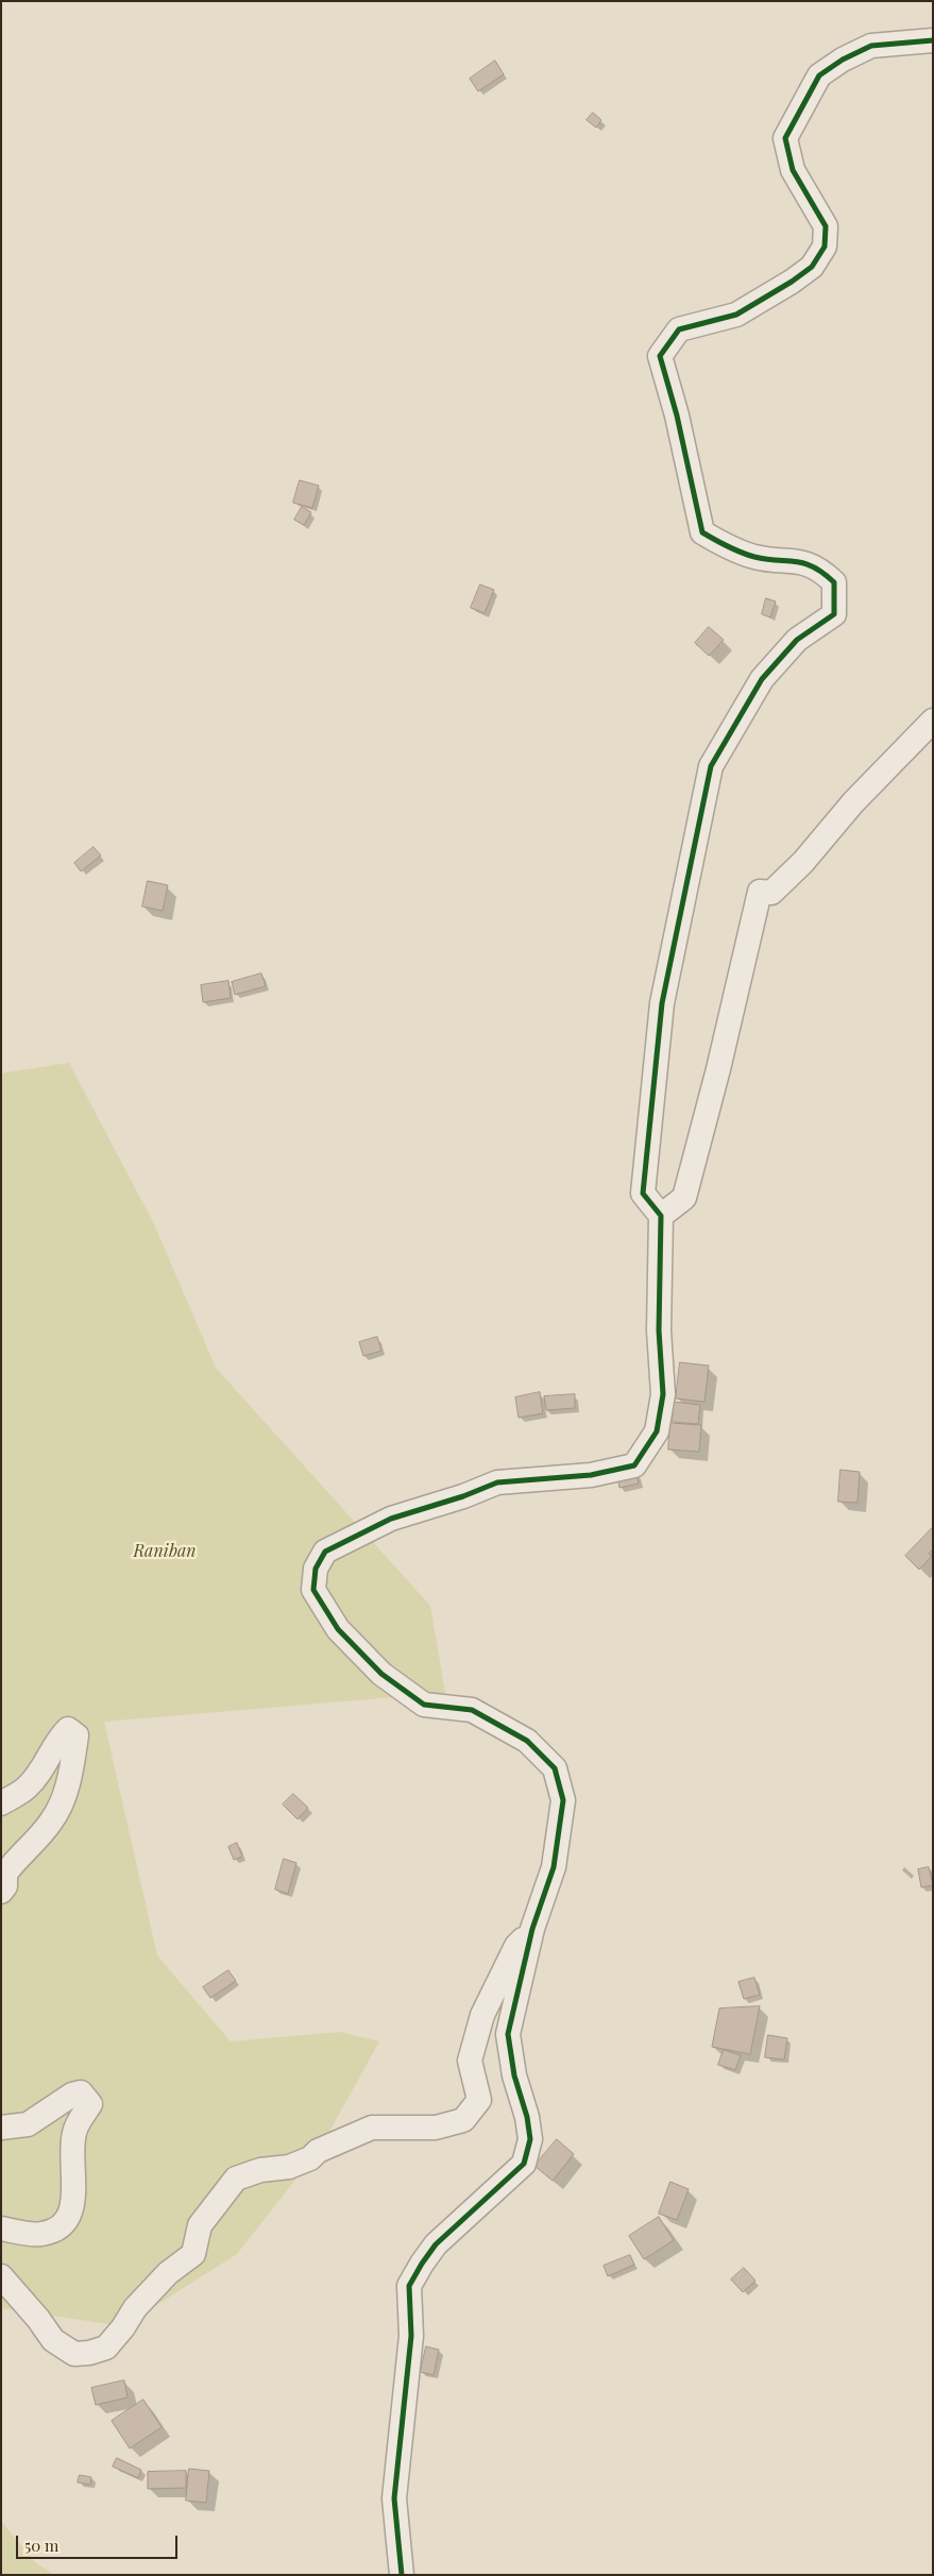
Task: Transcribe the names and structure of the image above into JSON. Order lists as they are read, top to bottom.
{
  "parks": ["Raniban"],
  "scale_bar": "50 m"
}
